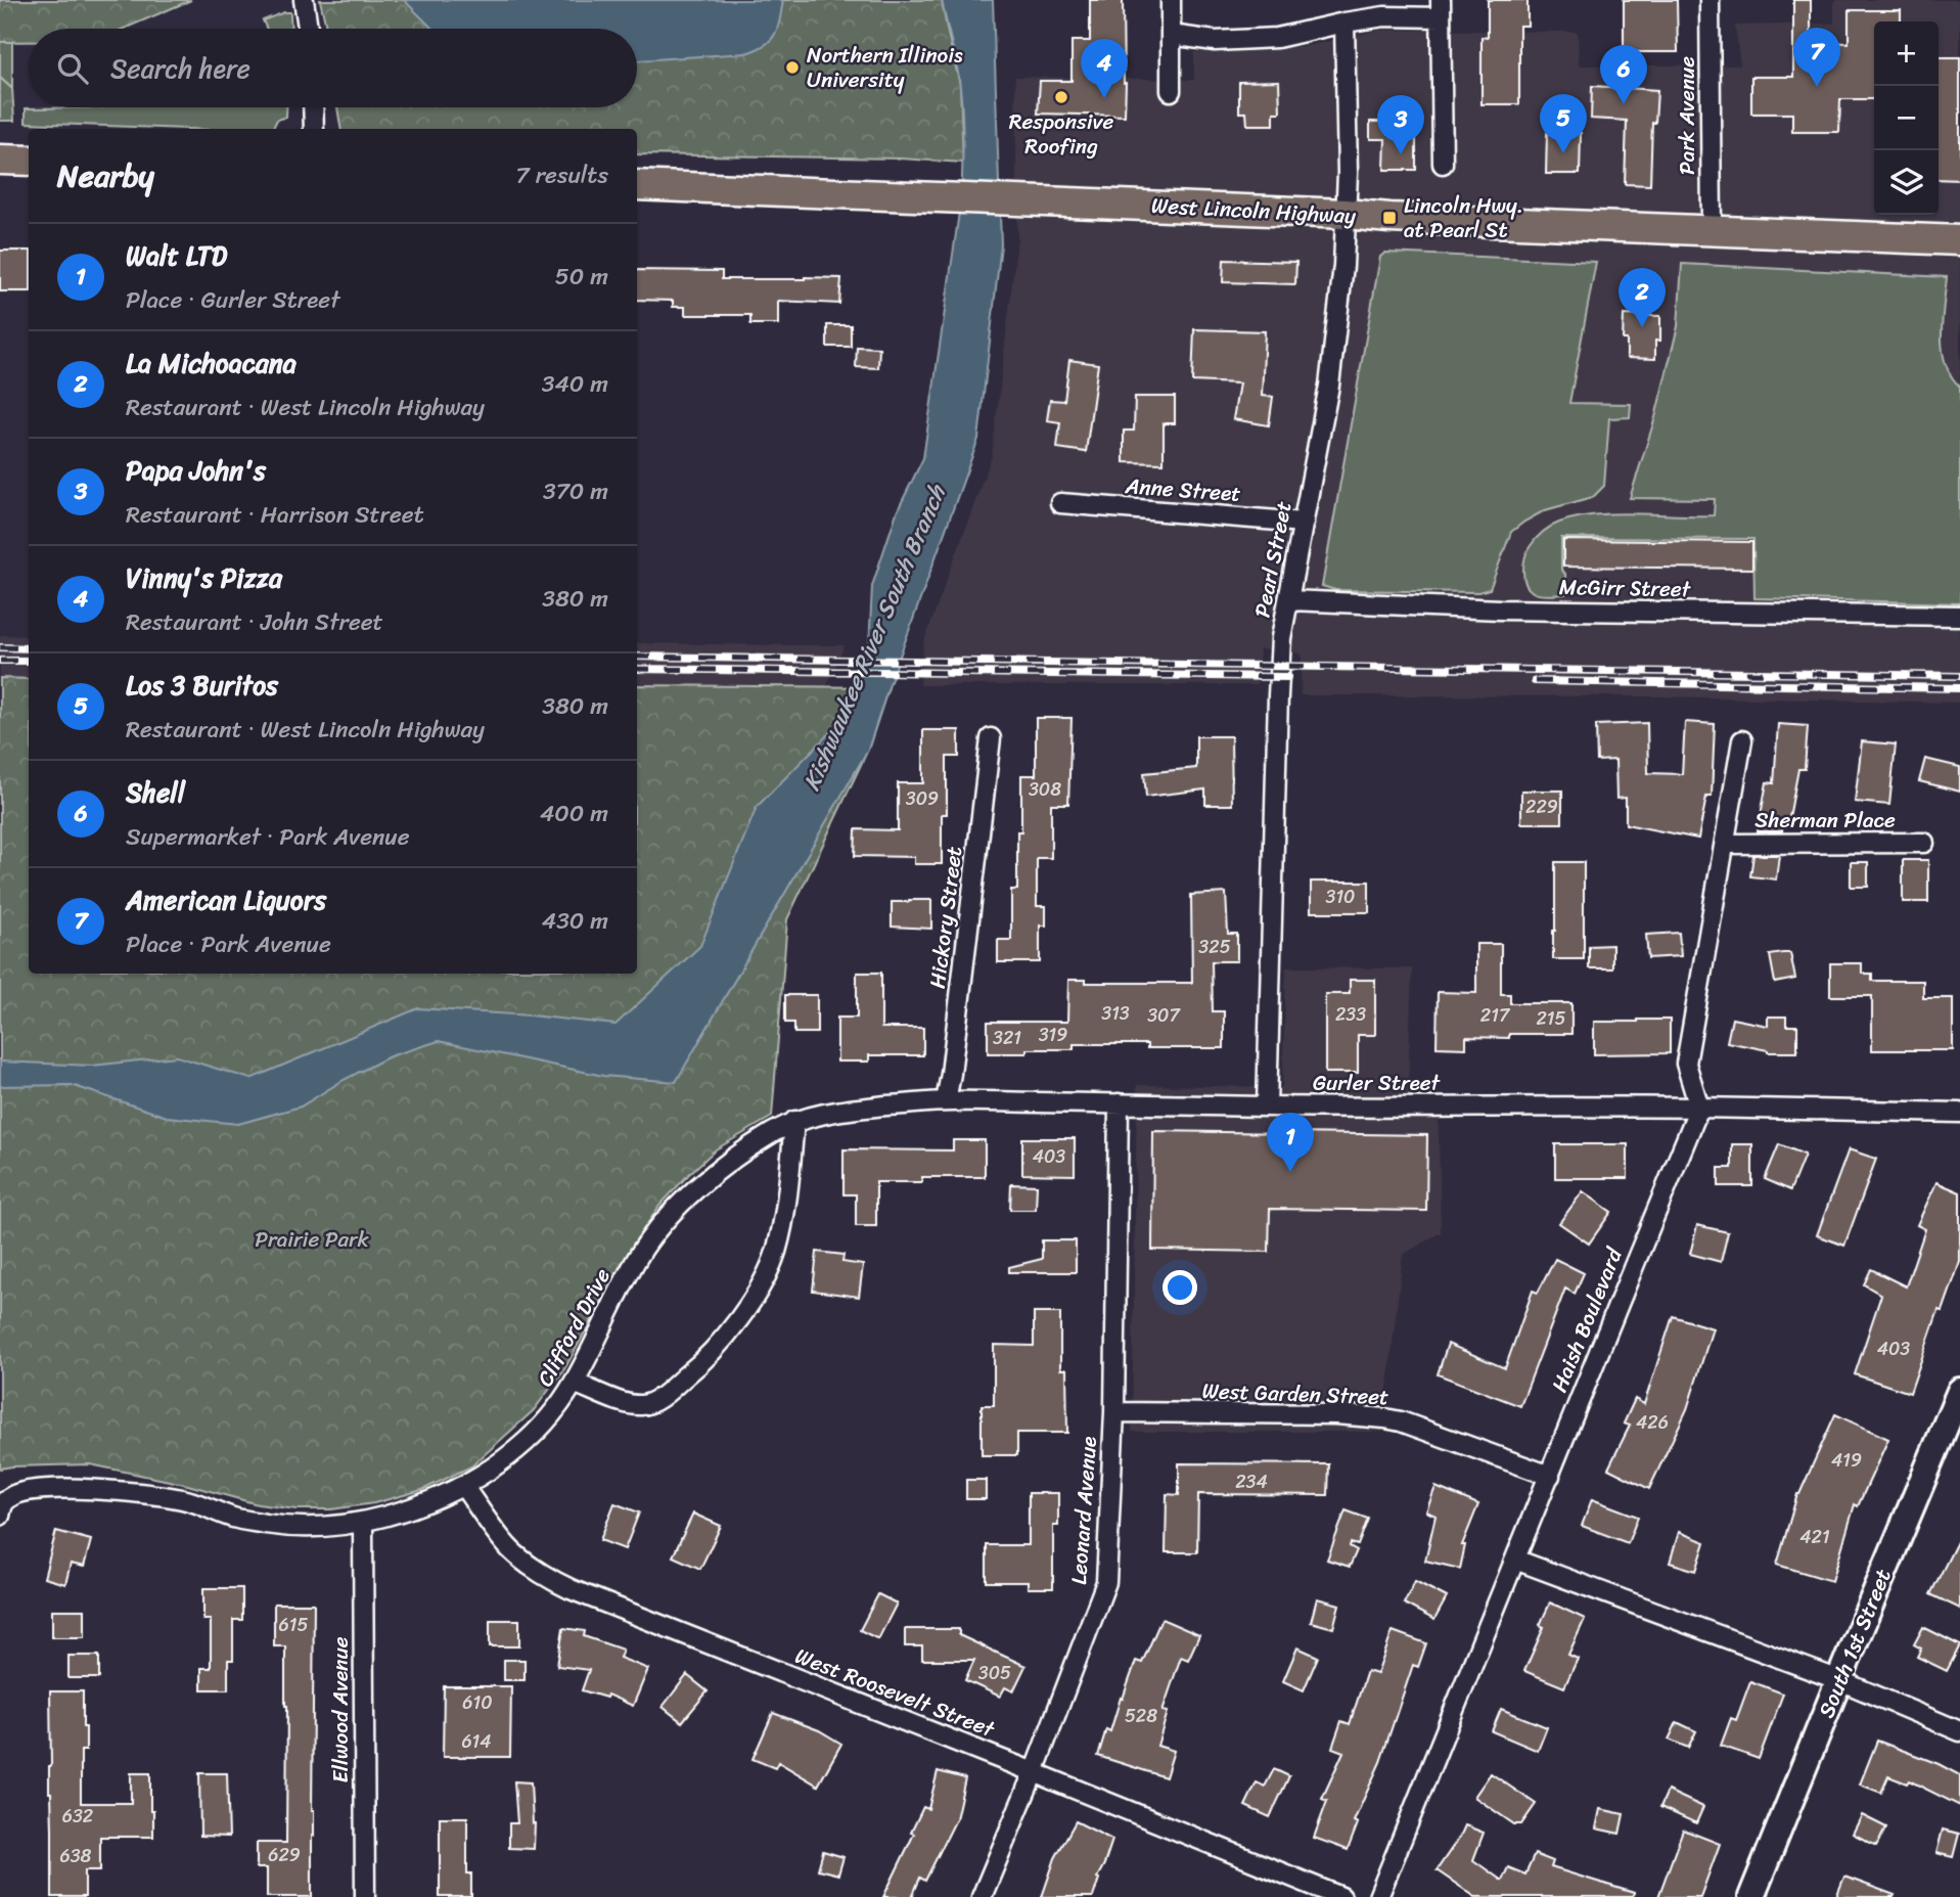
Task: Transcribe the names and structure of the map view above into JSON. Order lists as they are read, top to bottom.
{
  "streets": {
    "main road": ["West Lincoln Highway"],
    "street": [
      "Park Avenue",
      "Anne Street",
      "Pearl Street",
      "McGirr Street",
      "Sherman Place",
      "Hickory Street",
      "Gurler Street",
      "Haish Boulevard",
      "Clifford Drive",
      "West Garden Street",
      "Leonard Avenue",
      "South 1st Street",
      "West Roosevelt Street",
      "Ellwood Avenue"
    ]
  },
  "crossings": [
    ["Park Avenue", "West Lincoln Highway"],
    ["West Lincoln Highway", "Pearl Street"],
    ["Anne Street", "Pearl Street"],
    ["Pearl Street", "McGirr Street"],
    ["Pearl Street", "Gurler Street"],
    ["Hickory Street", "Gurler Street"],
    ["Gurler Street", "Haish Boulevard"],
    ["Gurler Street", "Clifford Drive"],
    ["Gurler Street", "Leonard Avenue"],
    ["Haish Boulevard", "West Garden Street"],
    ["Clifford Drive", "West Roosevelt Street"],
    ["Clifford Drive", "Ellwood Avenue"],
    ["West Garden Street", "Leonard Avenue"],
    ["Leonard Avenue", "West Roosevelt Street"]
  ],
  "water": ["Kishwaukee River South Branch"],
  "parks": ["Prairie Park"],
  "places": {
    "other": ["Northern Illinois University", "Responsive Roofing"],
    "transit": ["Lincoln Hwy. at Pearl St"]
  },
  "house_numbers": [
    "308",
    "309",
    "229",
    "310",
    "325",
    "313",
    "233",
    "307",
    "217",
    "215",
    "319",
    "321",
    "403",
    "403",
    "426",
    "419",
    "234",
    "421",
    "615",
    "305",
    "610",
    "528",
    "614",
    "632",
    "629",
    "638"
  ],
  "page": {
    "map_buttons": ["+", "−"],
    "pins": [
      "7",
      "4",
      "6",
      "5",
      "3",
      "2",
      "1"
    ],
    "search": "Search here",
    "heading": ["Nearby", "7 results"],
    "list": [
      {
        "mark": "1",
        "name": "Walt LTD",
        "note": "Place · Gurler Street",
        "value": "50 m"
      },
      {
        "mark": "2",
        "name": "La Michoacana",
        "note": "Restaurant · West Lincoln Highway",
        "value": "340 m"
      },
      {
        "mark": "3",
        "name": "Papa John's",
        "note": "Restaurant · Harrison Street",
        "value": "370 m"
      },
      {
        "mark": "4",
        "name": "Vinny's Pizza",
        "note": "Restaurant · John Street",
        "value": "380 m"
      },
      {
        "mark": "5",
        "name": "Los 3 Buritos",
        "note": "Restaurant · West Lincoln Highway",
        "value": "380 m"
      },
      {
        "mark": "6",
        "name": "Shell",
        "note": "Supermarket · Park Avenue",
        "value": "400 m"
      },
      {
        "mark": "7",
        "name": "American Liquors",
        "note": "Place · Park Avenue",
        "value": "430 m"
      }
    ]
  }
}
